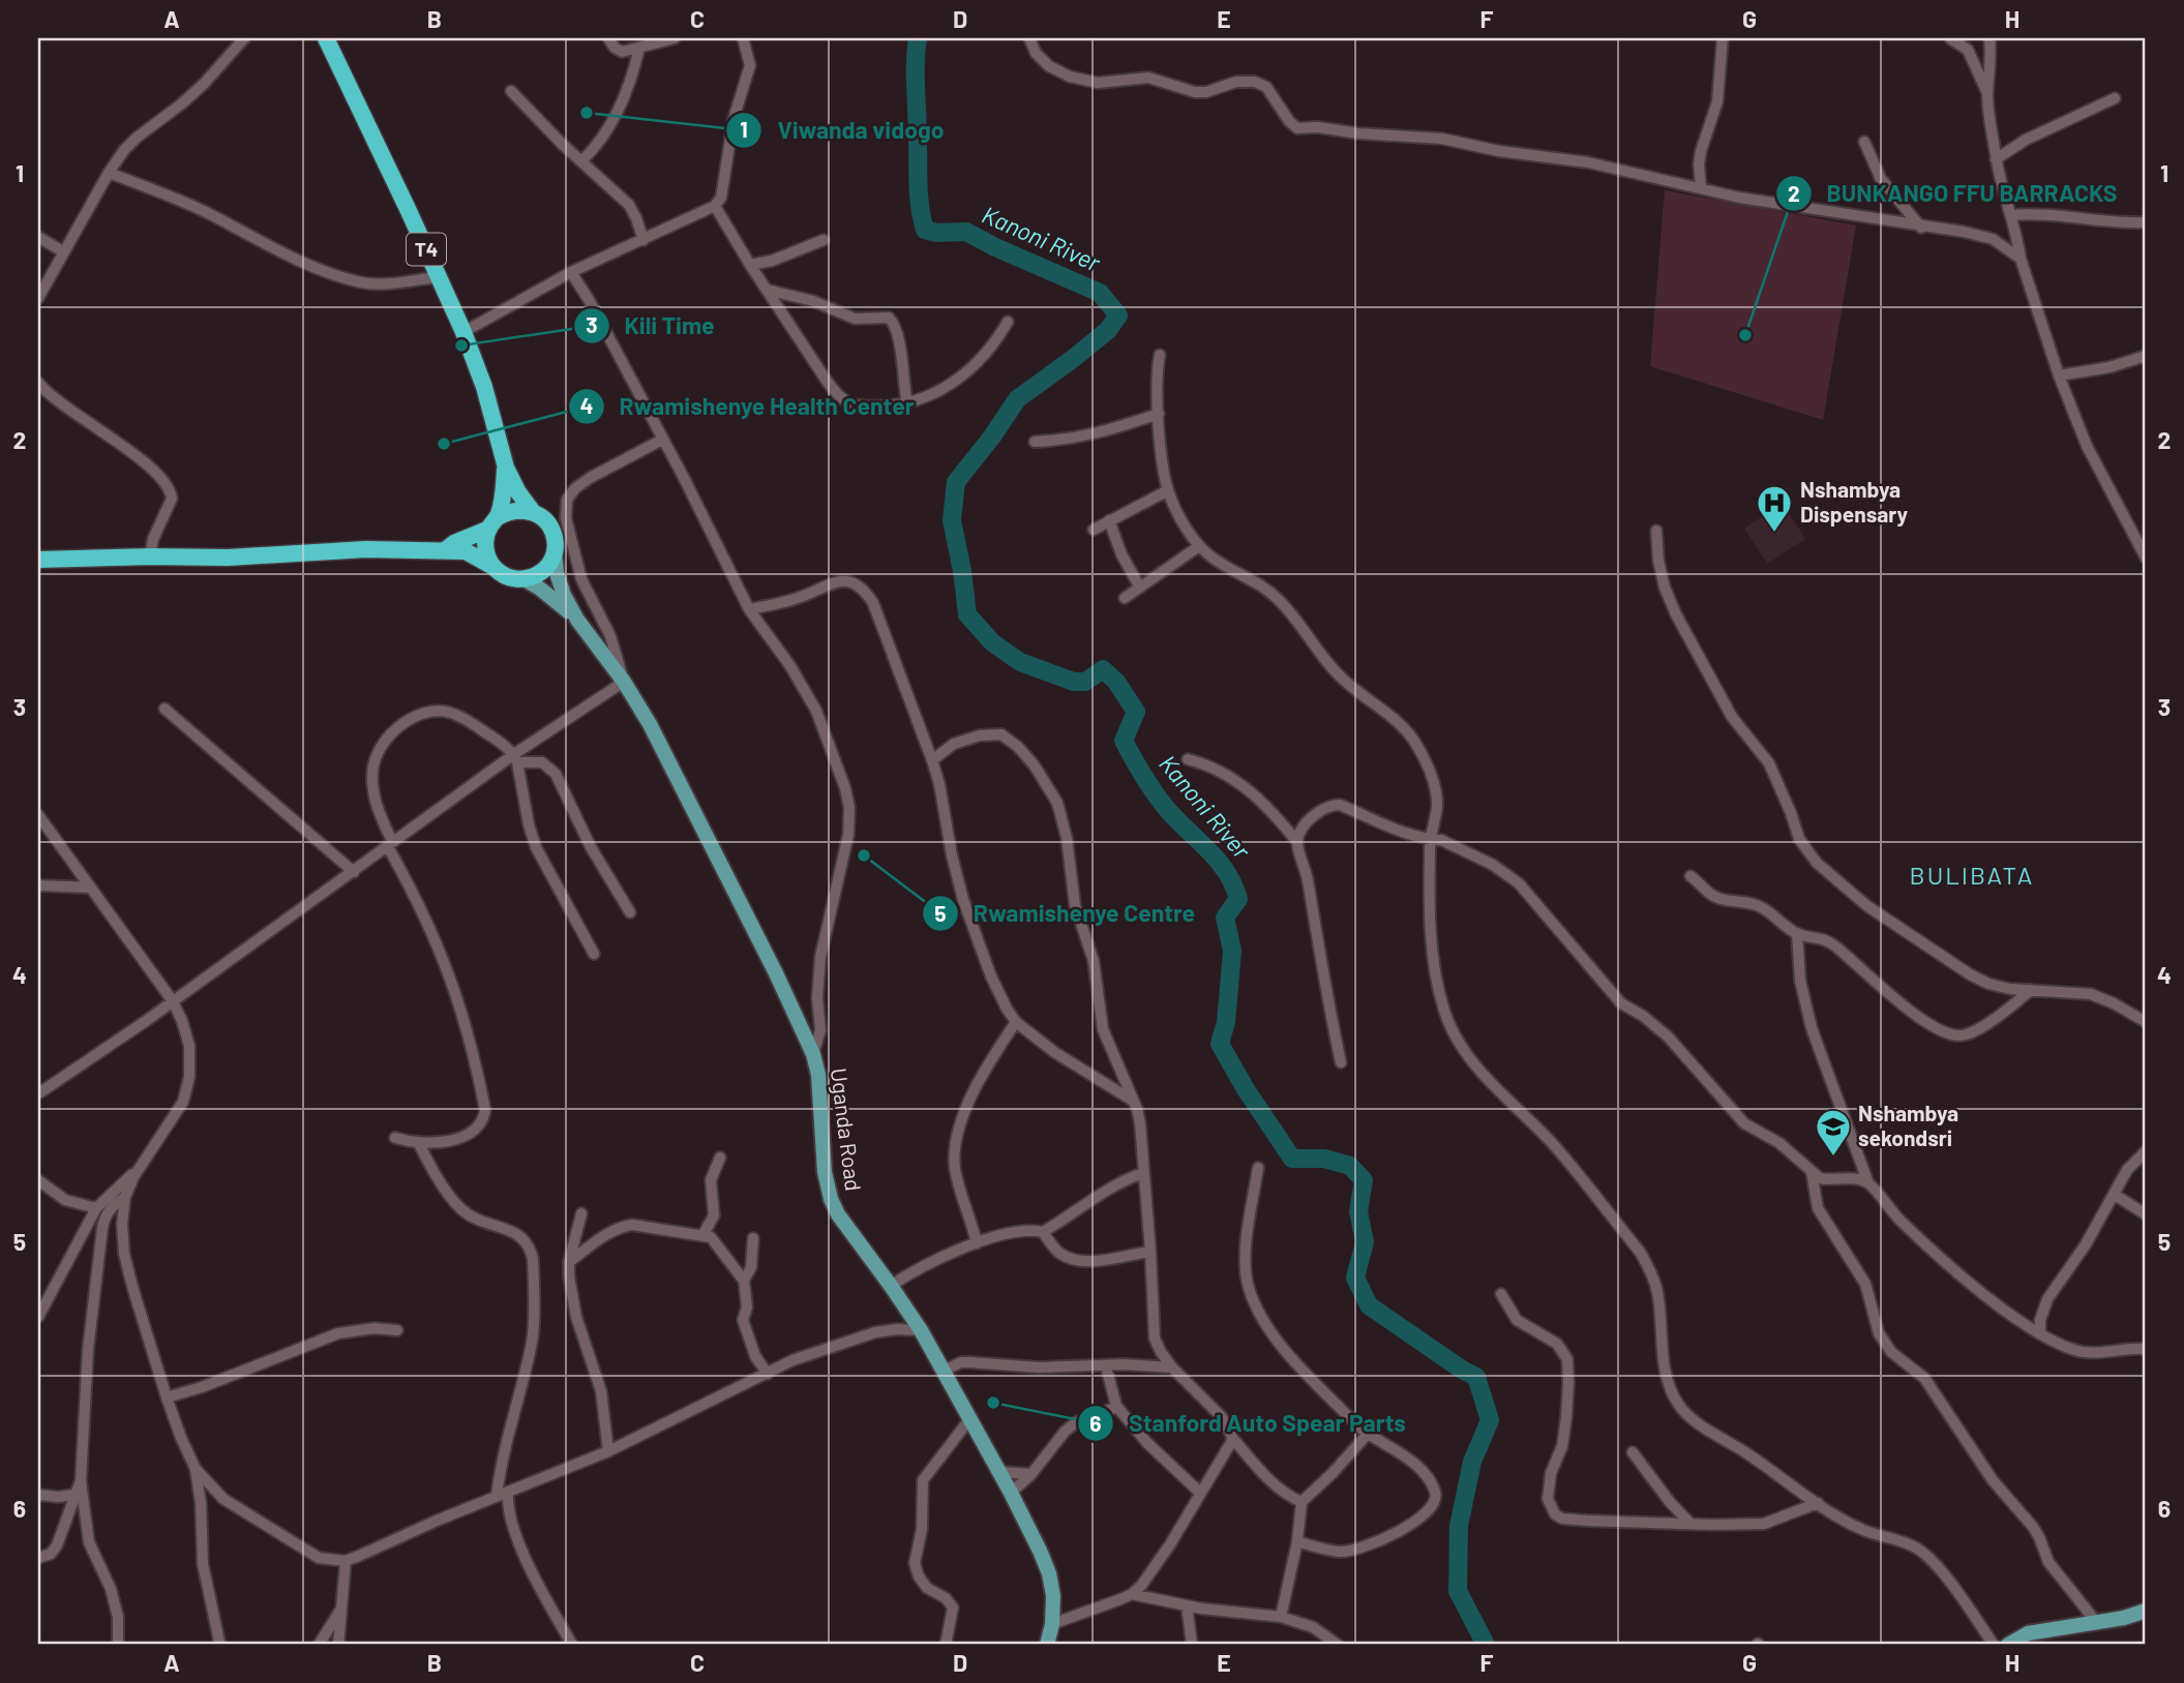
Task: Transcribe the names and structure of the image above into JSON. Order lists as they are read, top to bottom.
{
  "streets": {
    "highway": ["T4"],
    "main road": ["Uganda Road"]
  },
  "crossings": [
    ["T4", "Uganda Road"]
  ],
  "districts": ["BULIBATA"],
  "water": ["Kanoni River"],
  "places": {
    "other": [
      "Viwanda vidogo",
      "BUNKANGO FFU BARRACKS",
      "Kili Time",
      "Rwamishenye Health Center",
      "Rwamishenye Centre",
      "Stanford Auto Spear Parts"
    ],
    "hospital": ["Nshambya Dispensary"],
    "school or university": ["Nshambya sekondsri"]
  },
  "grid": {
    "columns": [
      "A",
      "B",
      "C",
      "D",
      "E",
      "F",
      "G",
      "H"
    ],
    "rows": [
      "1",
      "2",
      "3",
      "4",
      "5",
      "6"
    ]
  }
}
